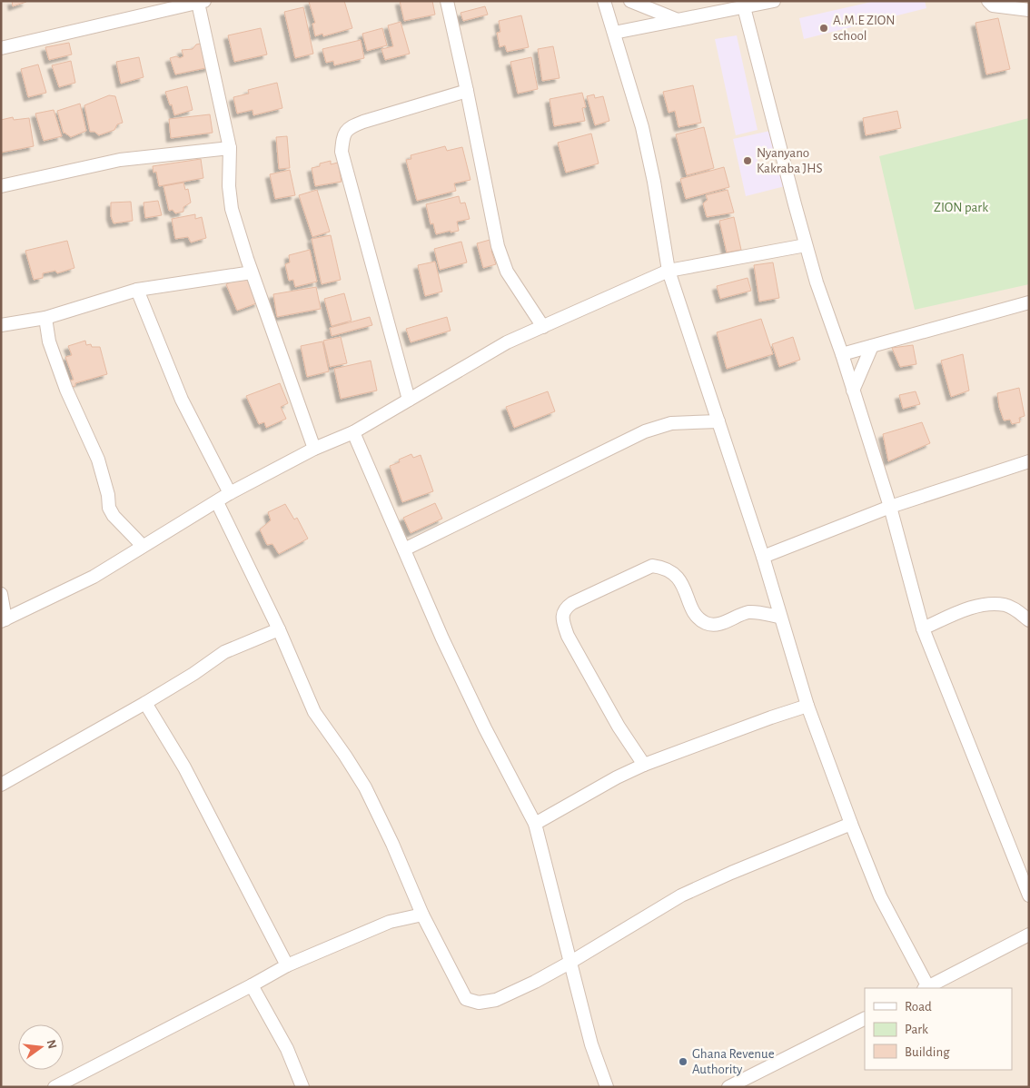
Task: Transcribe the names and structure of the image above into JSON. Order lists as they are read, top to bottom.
{
  "parks": ["ZION park"],
  "places": ["A.M.E ZION school", "Nyanyano Kakraba JHS", "Ghana Revenue Authority"],
  "legend": ["Road", "Park", "Building"],
  "north": "right"
}
